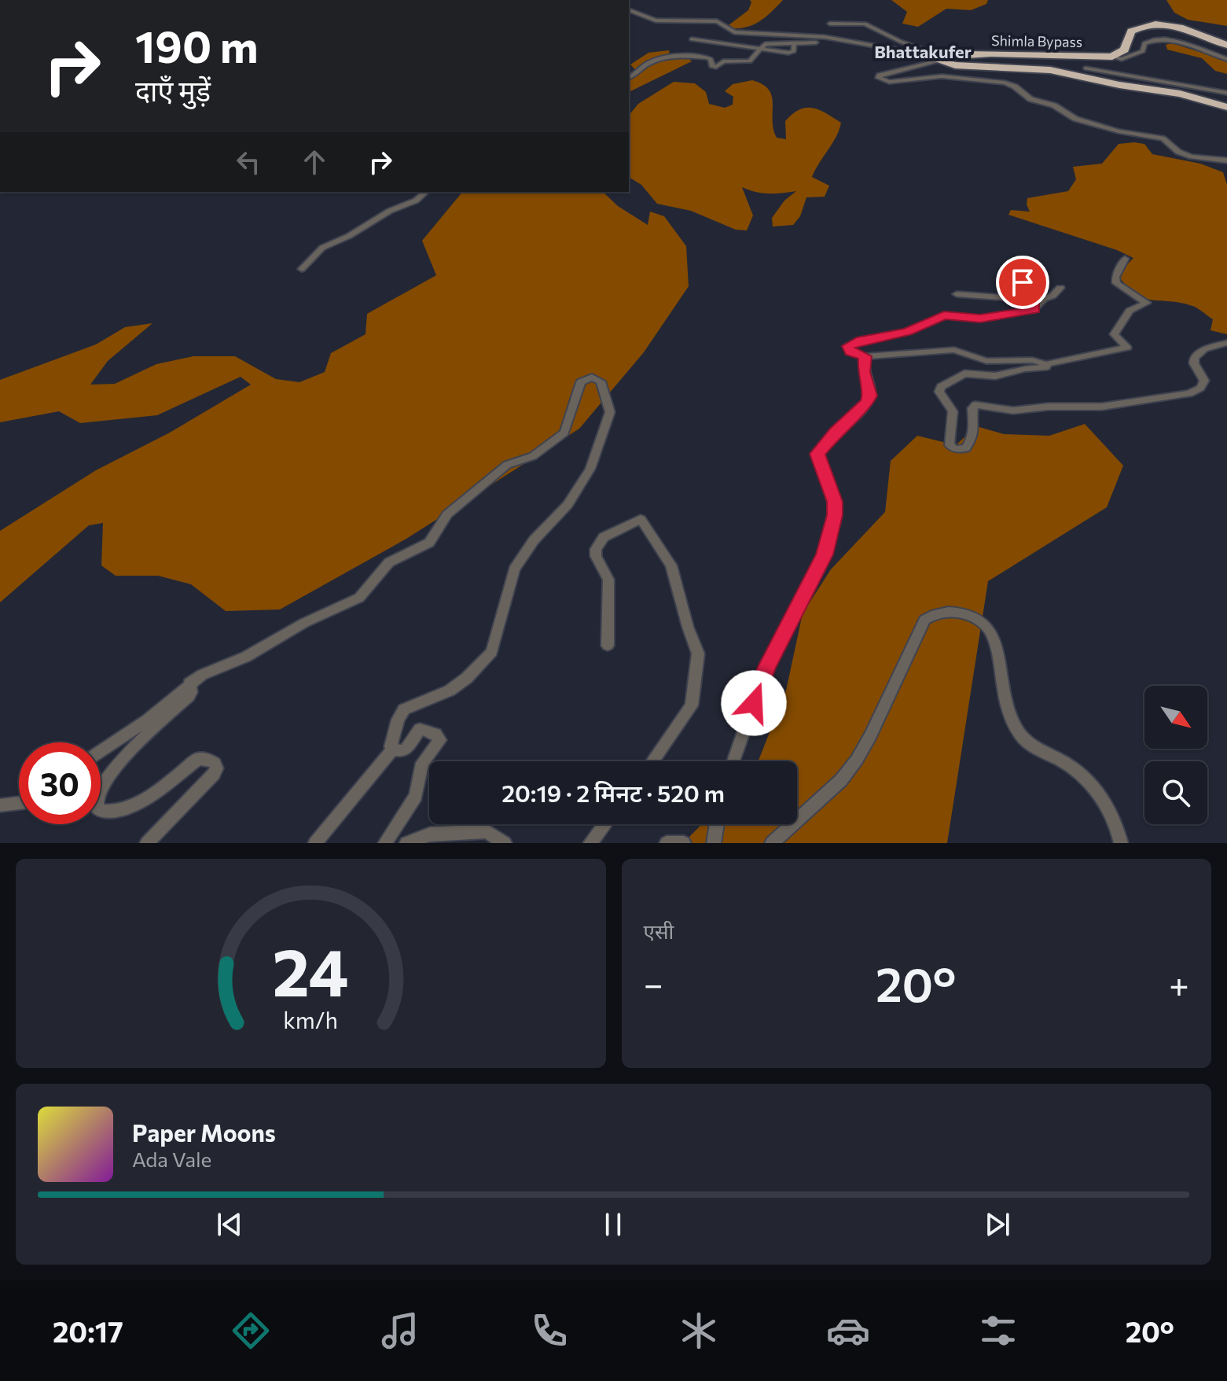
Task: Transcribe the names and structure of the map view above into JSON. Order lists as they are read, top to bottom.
{
  "streets": {
    "highway": ["Shimla Bypass"]
  },
  "districts": ["Bhattakufer"],
  "north": "bottom right",
  "page": {
    "turn": ["190 m", "दाएँ मुड़ें"],
    "limit": "30",
    "trip": "20:19 · 2 मिनट · 520 m",
    "tile": "एसी",
    "heat": ["−", "20°", "+"],
    "song": ["Paper Moons", "Ada Vale"],
    "tabs": ["20:17", "20°"],
    "gauge": ["24", "km/h"]
  }
}
